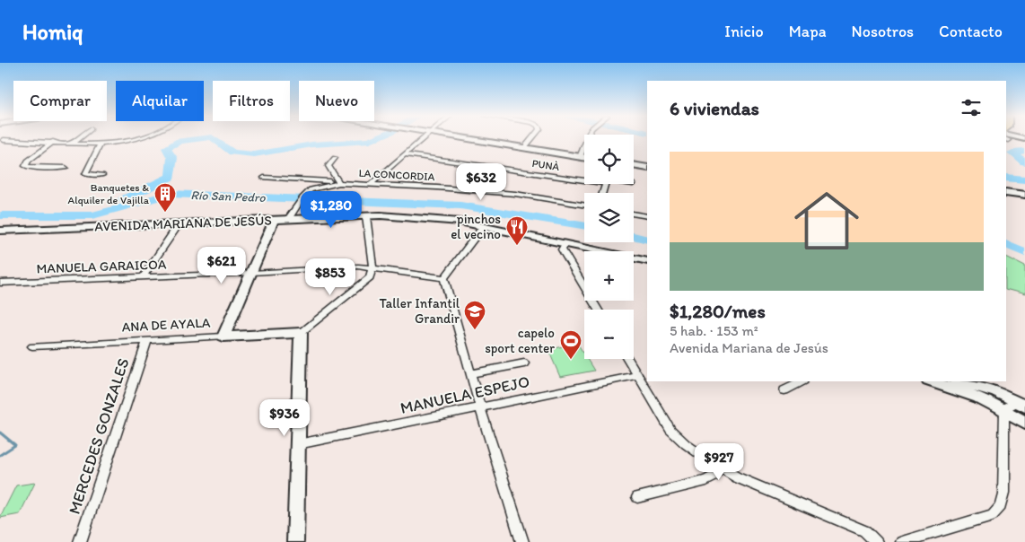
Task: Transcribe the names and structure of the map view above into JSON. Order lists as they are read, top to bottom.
{
  "streets": {
    "street": [
      "PUNÀ",
      "LA CONCORDIA",
      "AVENIDA MARIANA DE JESÚS",
      "MANUELA GARAICOA",
      "ANA DE AYALA",
      "MANUELA ESPEJO",
      "MERCEDES GONZALES"
    ]
  },
  "crossings": [
    ["LA CONCORDIA", "AVENIDA MARIANA DE JESÚS"],
    ["ANA DE AYALA", "MERCEDES GONZALES"]
  ],
  "water": ["Río San Pedro"],
  "places": {
    "building": ["Banquetes & Alquiler de Vajilla"],
    "restaurant": ["pinchos el vecino"],
    "school or university": ["Taller Infantil Grandir"],
    "sports": ["capelo sport center"]
  },
  "page": {
    "header": "Homiq",
    "nav": [
      "Inicio",
      "Mapa",
      "Nosotros",
      "Contacto"
    ],
    "chip": [
      "Comprar",
      "Alquilar",
      "Filtros",
      "Nuevo"
    ],
    "heading": "6 viviendas",
    "map_buttons": ["+", "−"],
    "list": [
      {
        "name": "$1,280/mes",
        "note": "5 hab. · 153 m² · Avenida Mariana de Jesús"
      }
    ],
    "price": [
      "$632",
      "$1,280",
      "$621",
      "$853",
      "$936",
      "$927"
    ]
  }
}
